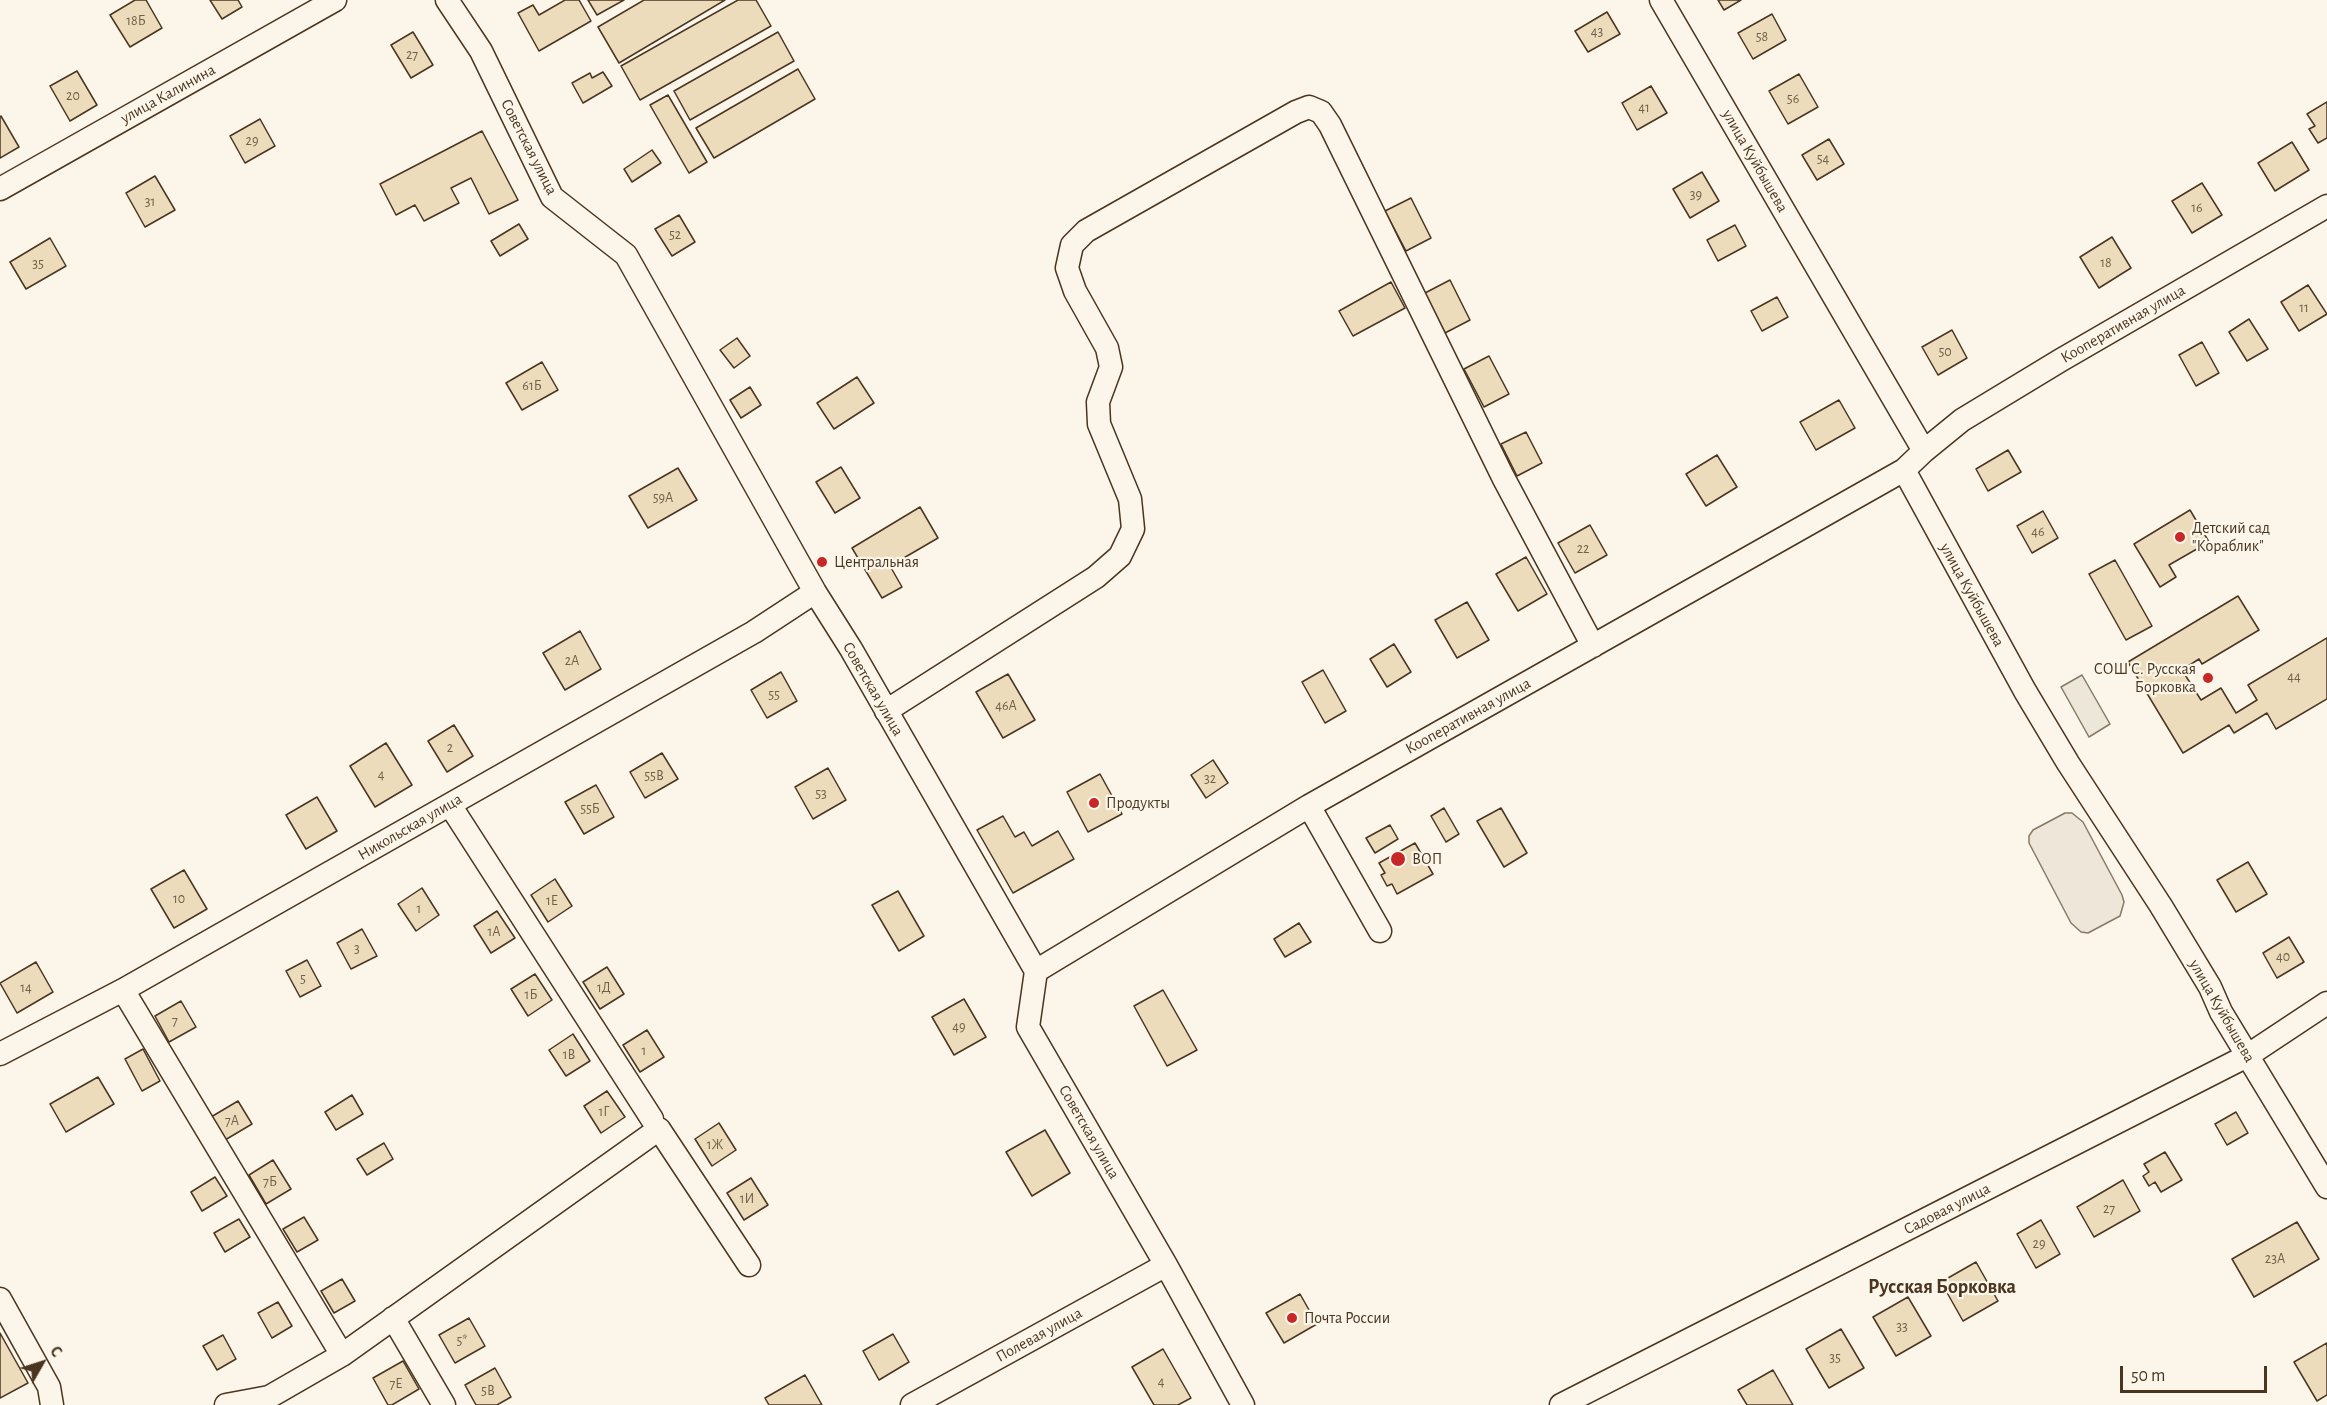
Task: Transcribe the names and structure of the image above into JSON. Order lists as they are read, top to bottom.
{
  "streets": {
    "street": [
      "улица Калинина",
      "Советская улица",
      "улица Куйбышева",
      "Кооперативная улица",
      "Никольская улица",
      "Садовая улица",
      "Полевая улица"
    ]
  },
  "crossings": [
    ["Советская улица", "Кооперативная улица"],
    ["Советская улица", "Никольская улица"],
    ["Советская улица", "Полевая улица"],
    ["улица Куйбышева", "Кооперативная улица"],
    ["улица Куйбышева", "Садовая улица"]
  ],
  "districts": ["Русская Борковка"],
  "places": [
    "Детский сад \"Кораблик\"",
    "Центральная",
    "СОШ С. Русская Борковка",
    "Продукты",
    "ВОП",
    "Почта России"
  ],
  "house_numbers": [
    "18Б",
    "43",
    "58",
    "27",
    "20",
    "56",
    "41",
    "29",
    "54",
    "39",
    "31",
    "16",
    "52",
    "18",
    "35",
    "11",
    "50",
    "61Б",
    "59А",
    "46",
    "22",
    "2А",
    "44",
    "55",
    "46А",
    "2",
    "4",
    "55В",
    "32",
    "53",
    "55Б",
    "10",
    "1Е",
    "1",
    "1А",
    "3",
    "40",
    "5",
    "14",
    "1Д",
    "1Б",
    "7",
    "49",
    "1",
    "1В",
    "1Г",
    "7А",
    "1Ж",
    "7Б",
    "1И",
    "27",
    "29",
    "23А",
    "33",
    "5*",
    "35",
    "4",
    "7Е",
    "5В"
  ],
  "scale_bar": "50 m",
  "north": "top right"
}
